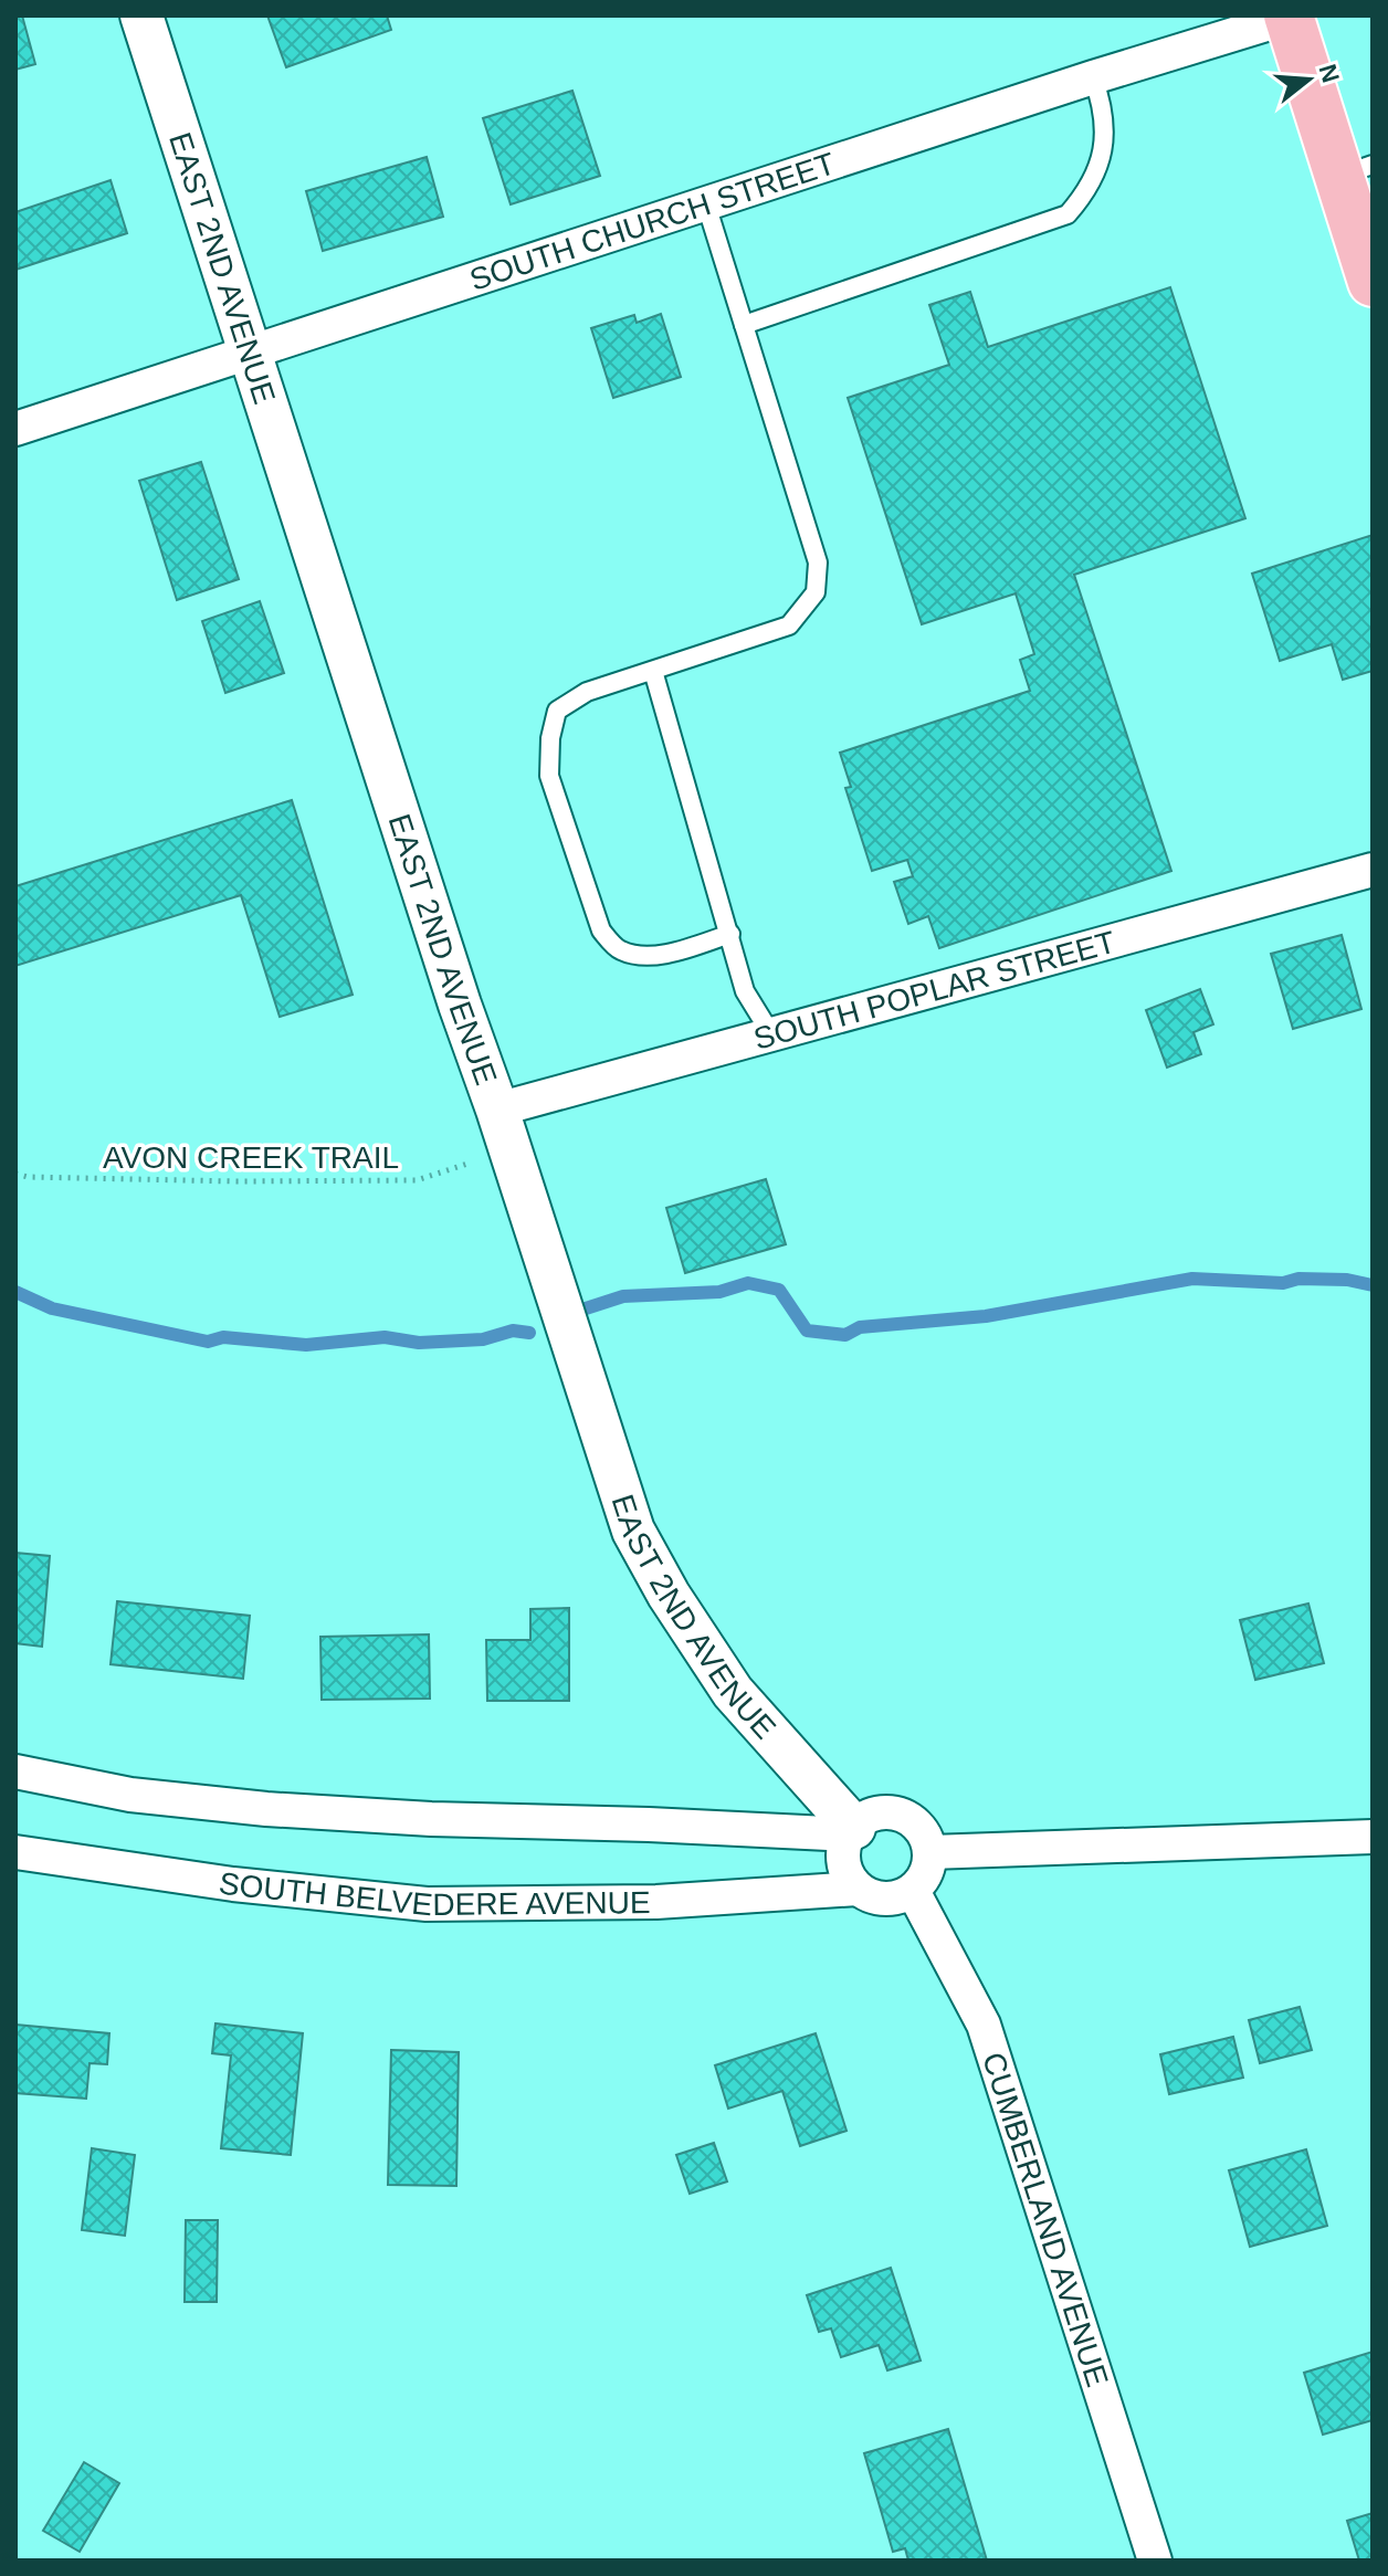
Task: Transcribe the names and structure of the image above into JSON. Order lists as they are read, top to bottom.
{
  "streets": {
    "street": [
      "SOUTH CHURCH STREET",
      "EAST 2ND AVENUE",
      "SOUTH POPLAR STREET",
      "SOUTH BELVEDERE AVENUE",
      "CUMBERLAND AVENUE"
    ],
    "path": ["AVON CREEK TRAIL"]
  },
  "crossings": [
    ["SOUTH CHURCH STREET", "EAST 2ND AVENUE"],
    ["EAST 2ND AVENUE", "SOUTH POPLAR STREET"],
    ["EAST 2ND AVENUE", "AVON CREEK TRAIL"],
    ["EAST 2ND AVENUE", "SOUTH BELVEDERE AVENUE"],
    ["EAST 2ND AVENUE", "CUMBERLAND AVENUE"],
    ["SOUTH POPLAR STREET", "AVON CREEK TRAIL"],
    ["SOUTH BELVEDERE AVENUE", "CUMBERLAND AVENUE"]
  ],
  "north": "right"
}
